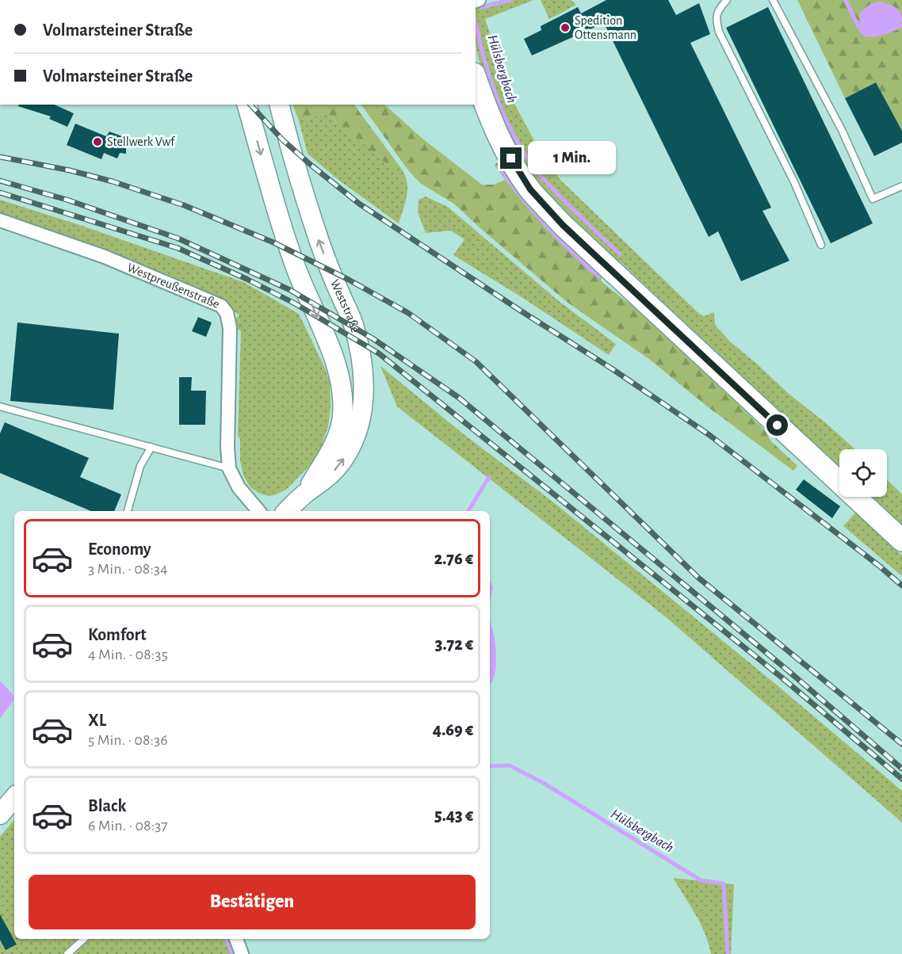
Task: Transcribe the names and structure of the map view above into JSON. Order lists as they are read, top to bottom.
{
  "streets": {
    "street": ["Westpreußenstraße", "Weststraße"]
  },
  "water": ["Hülsbergbach"],
  "places": ["Spedition Ottensmann", "Stellwerk Vwf"],
  "page": {
    "banner": ["Volmarsteiner Straße", "Volmarsteiner Straße"],
    "bubble": "1 Min.",
    "list": [
      {
        "name": "Economy",
        "note": "3 Min. · 08:34",
        "value": "2.76 €"
      },
      {
        "name": "Komfort",
        "note": "4 Min. · 08:35",
        "value": "3.72 €"
      },
      {
        "name": "XL",
        "note": "5 Min. · 08:36",
        "value": "4.69 €"
      },
      {
        "name": "Black",
        "note": "6 Min. · 08:37",
        "value": "5.43 €"
      }
    ],
    "buttons": "Bestätigen"
  }
}
